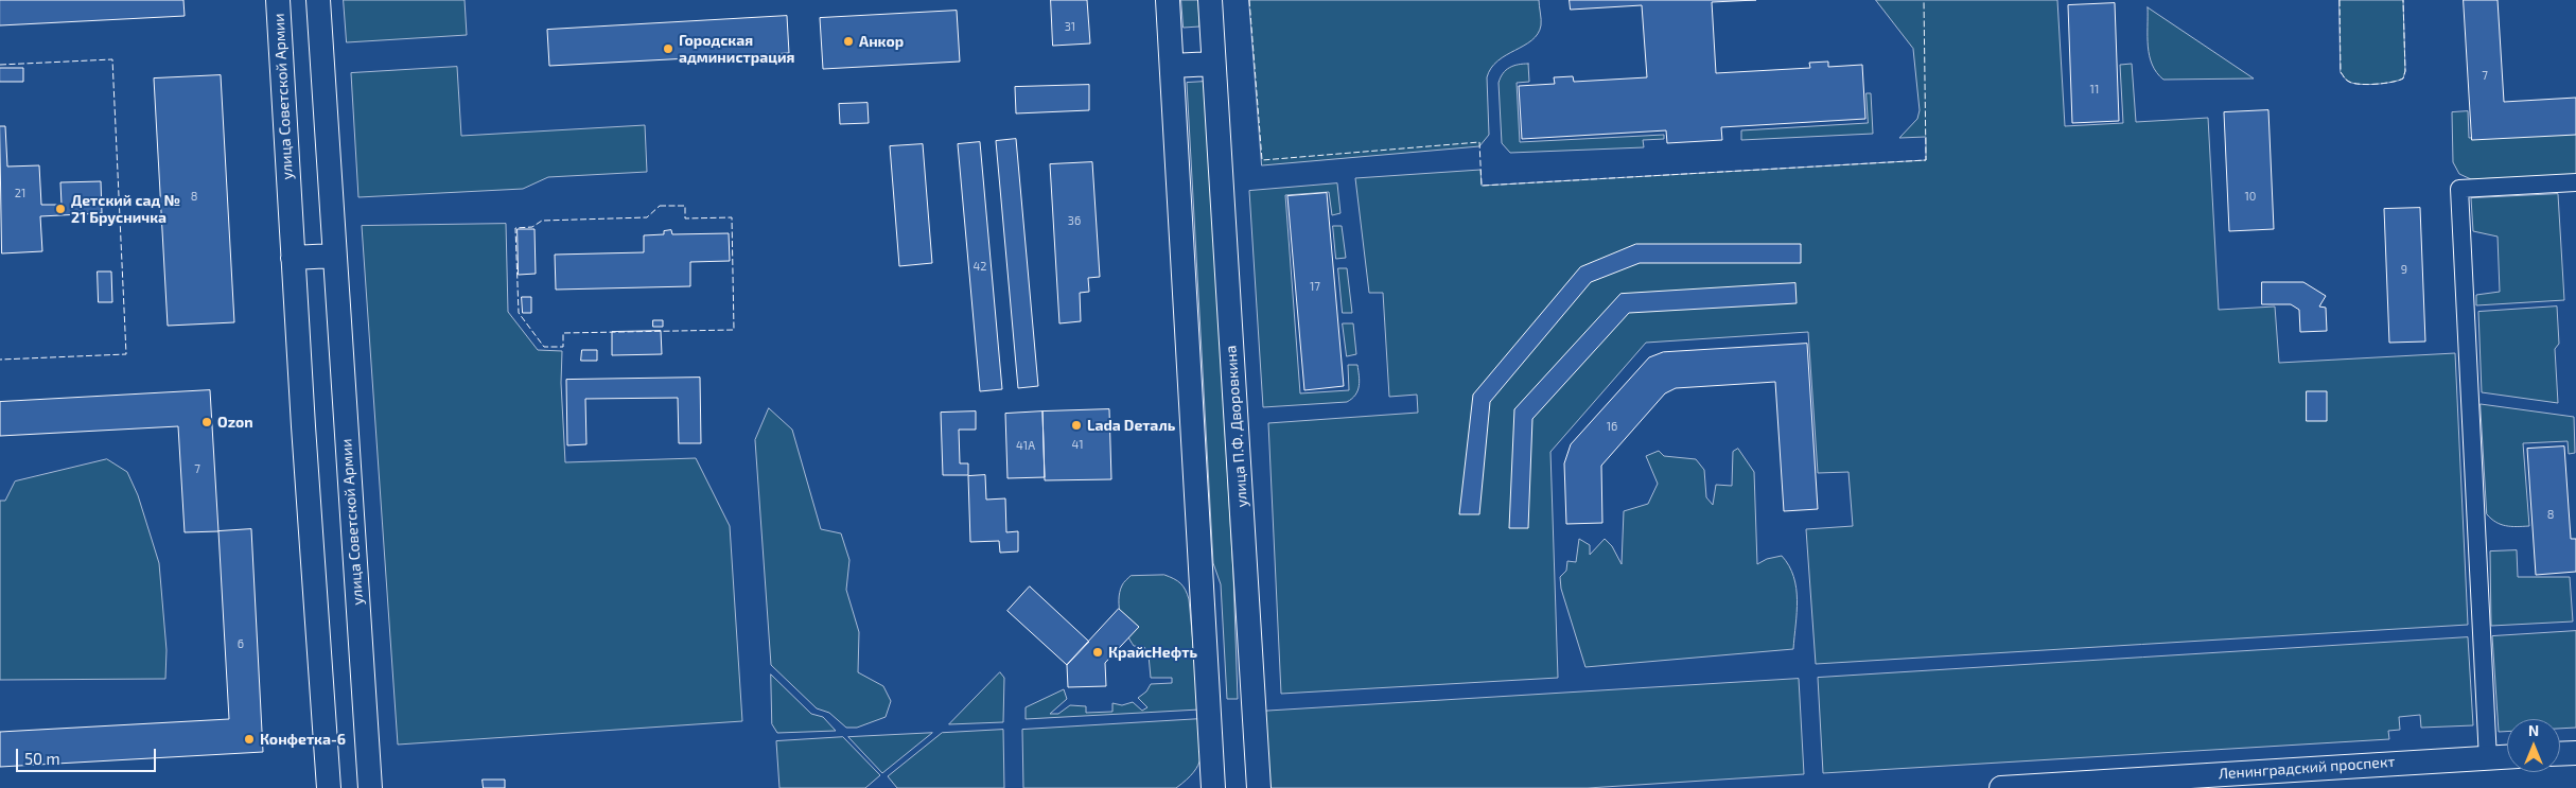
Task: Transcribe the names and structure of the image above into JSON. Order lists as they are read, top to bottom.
{
  "streets": {
    "street": ["улица Советской Армии", "улица П.Ф. Дворовкина", "Ленинградский проспект"]
  },
  "places": [
    "Анкор",
    "Городская администрация",
    "Детский сад № 21 Брусничка",
    "Ozon",
    "Lada Dеталь",
    "КрайсНефть",
    "Конфетка-6"
  ],
  "house_numbers": [
    "31",
    "7",
    "11",
    "21",
    "8",
    "10",
    "36",
    "42",
    "9",
    "17",
    "16",
    "41",
    "41А",
    "7",
    "8",
    "6"
  ],
  "scale_bar": "50 m",
  "north": "top"
}
